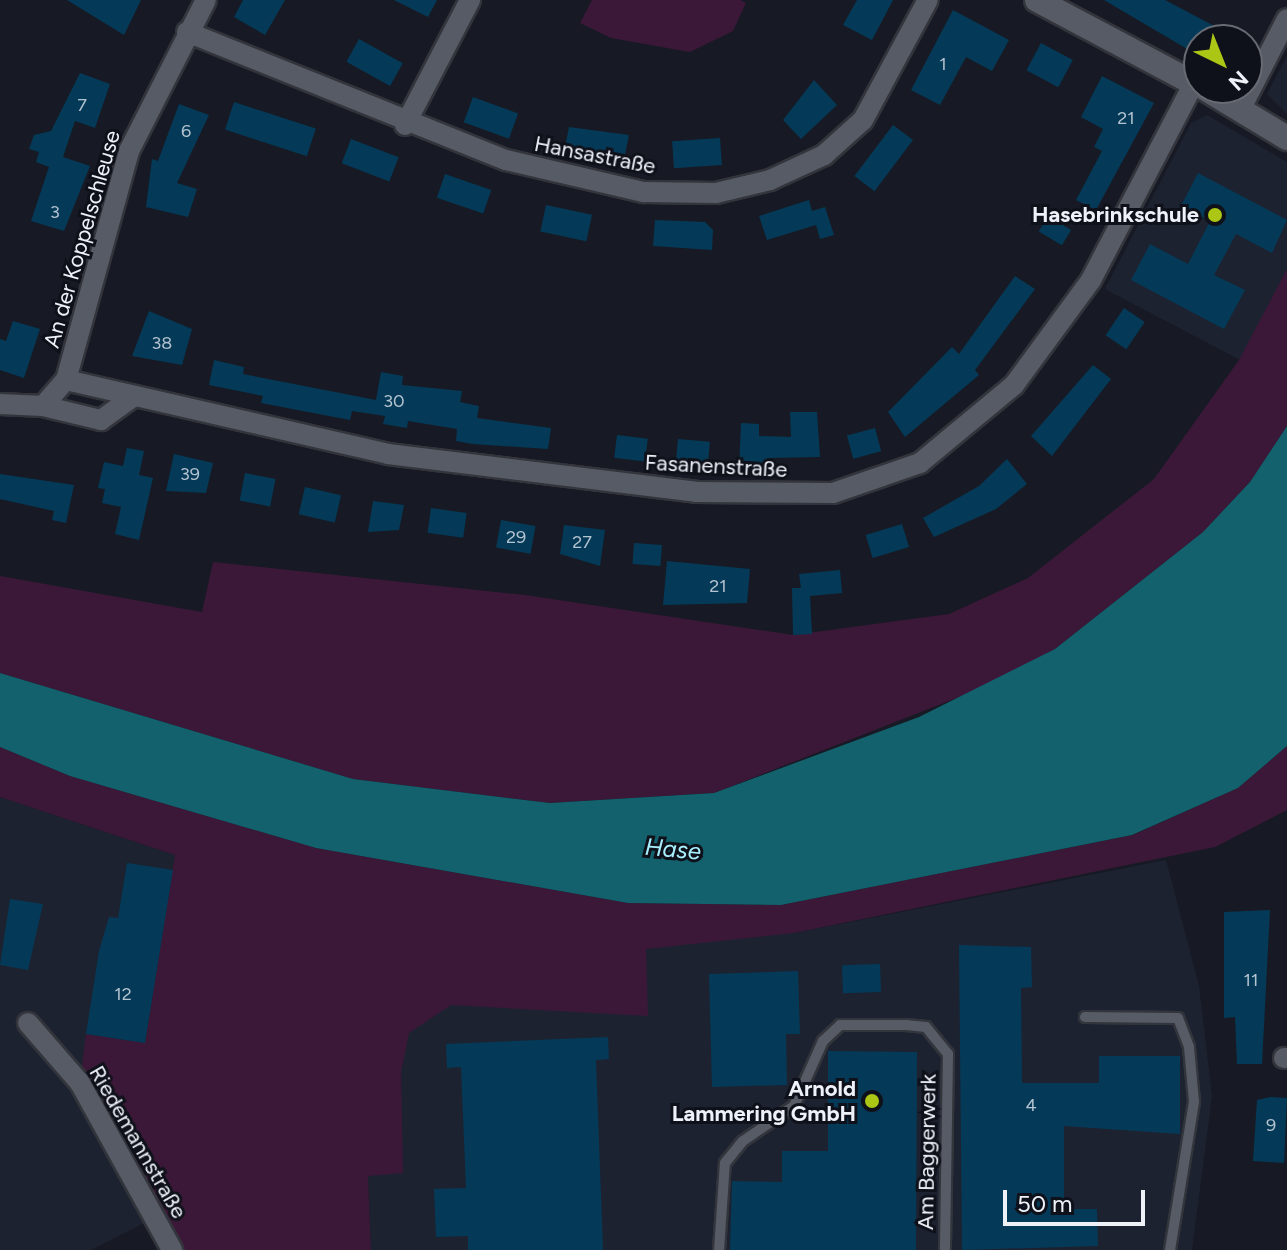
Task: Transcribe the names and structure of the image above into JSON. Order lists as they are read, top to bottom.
{
  "streets": {
    "street": [
      "Hansastraße",
      "An der Koppelschleuse",
      "Fasanenstraße",
      "Riedemannstraße"
    ],
    "lane": ["Am Baggerwerk"]
  },
  "crossings": [
    ["Hansastraße", "An der Koppelschleuse"],
    ["An der Koppelschleuse", "Fasanenstraße"]
  ],
  "water": ["Hase"],
  "places": ["Hasebrinkschule", "Arnold Lammering GmbH"],
  "house_numbers": [
    "1",
    "7",
    "21",
    "6",
    "3",
    "38",
    "30",
    "39",
    "29",
    "27",
    "21",
    "11",
    "12",
    "4",
    "9"
  ],
  "scale_bar": "50 m",
  "north": "bottom right"
}
